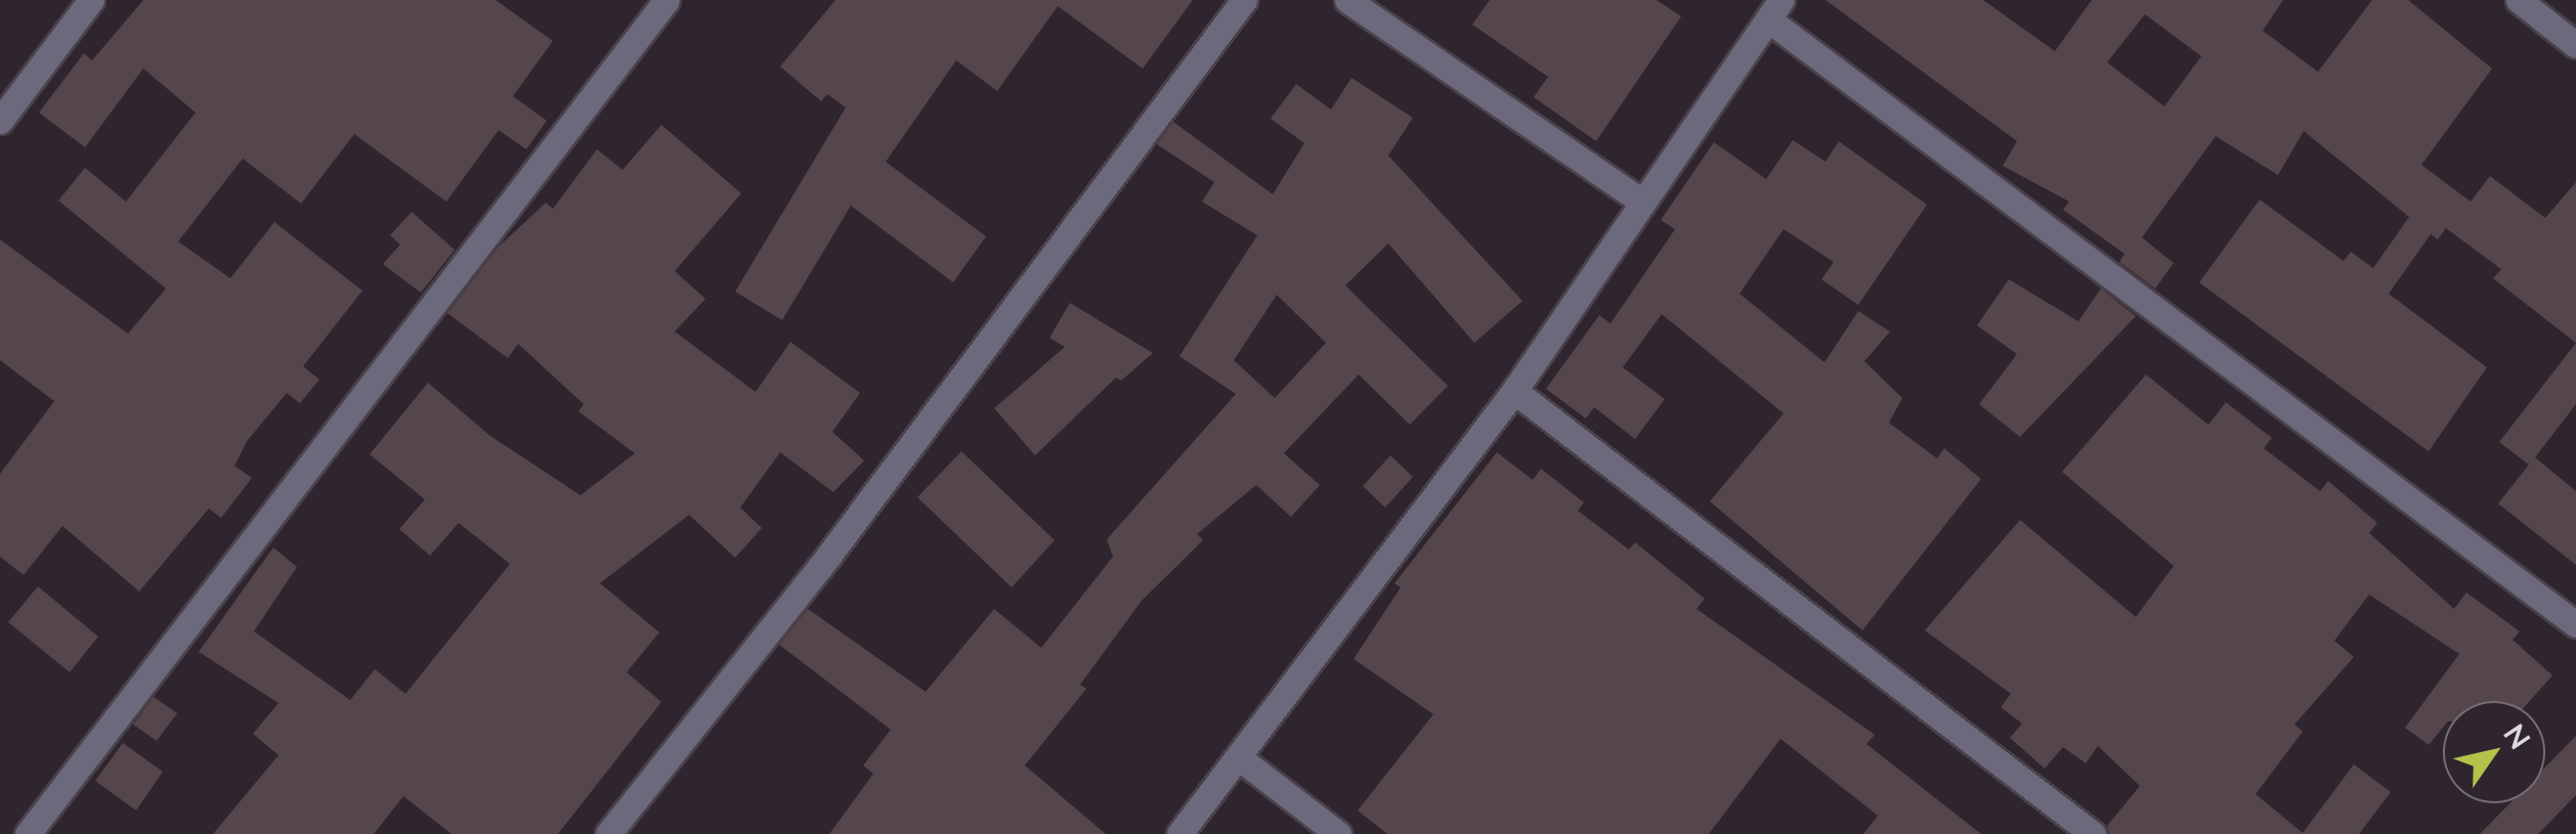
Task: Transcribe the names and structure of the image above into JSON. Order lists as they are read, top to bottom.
{
  "north": "top right"
}
